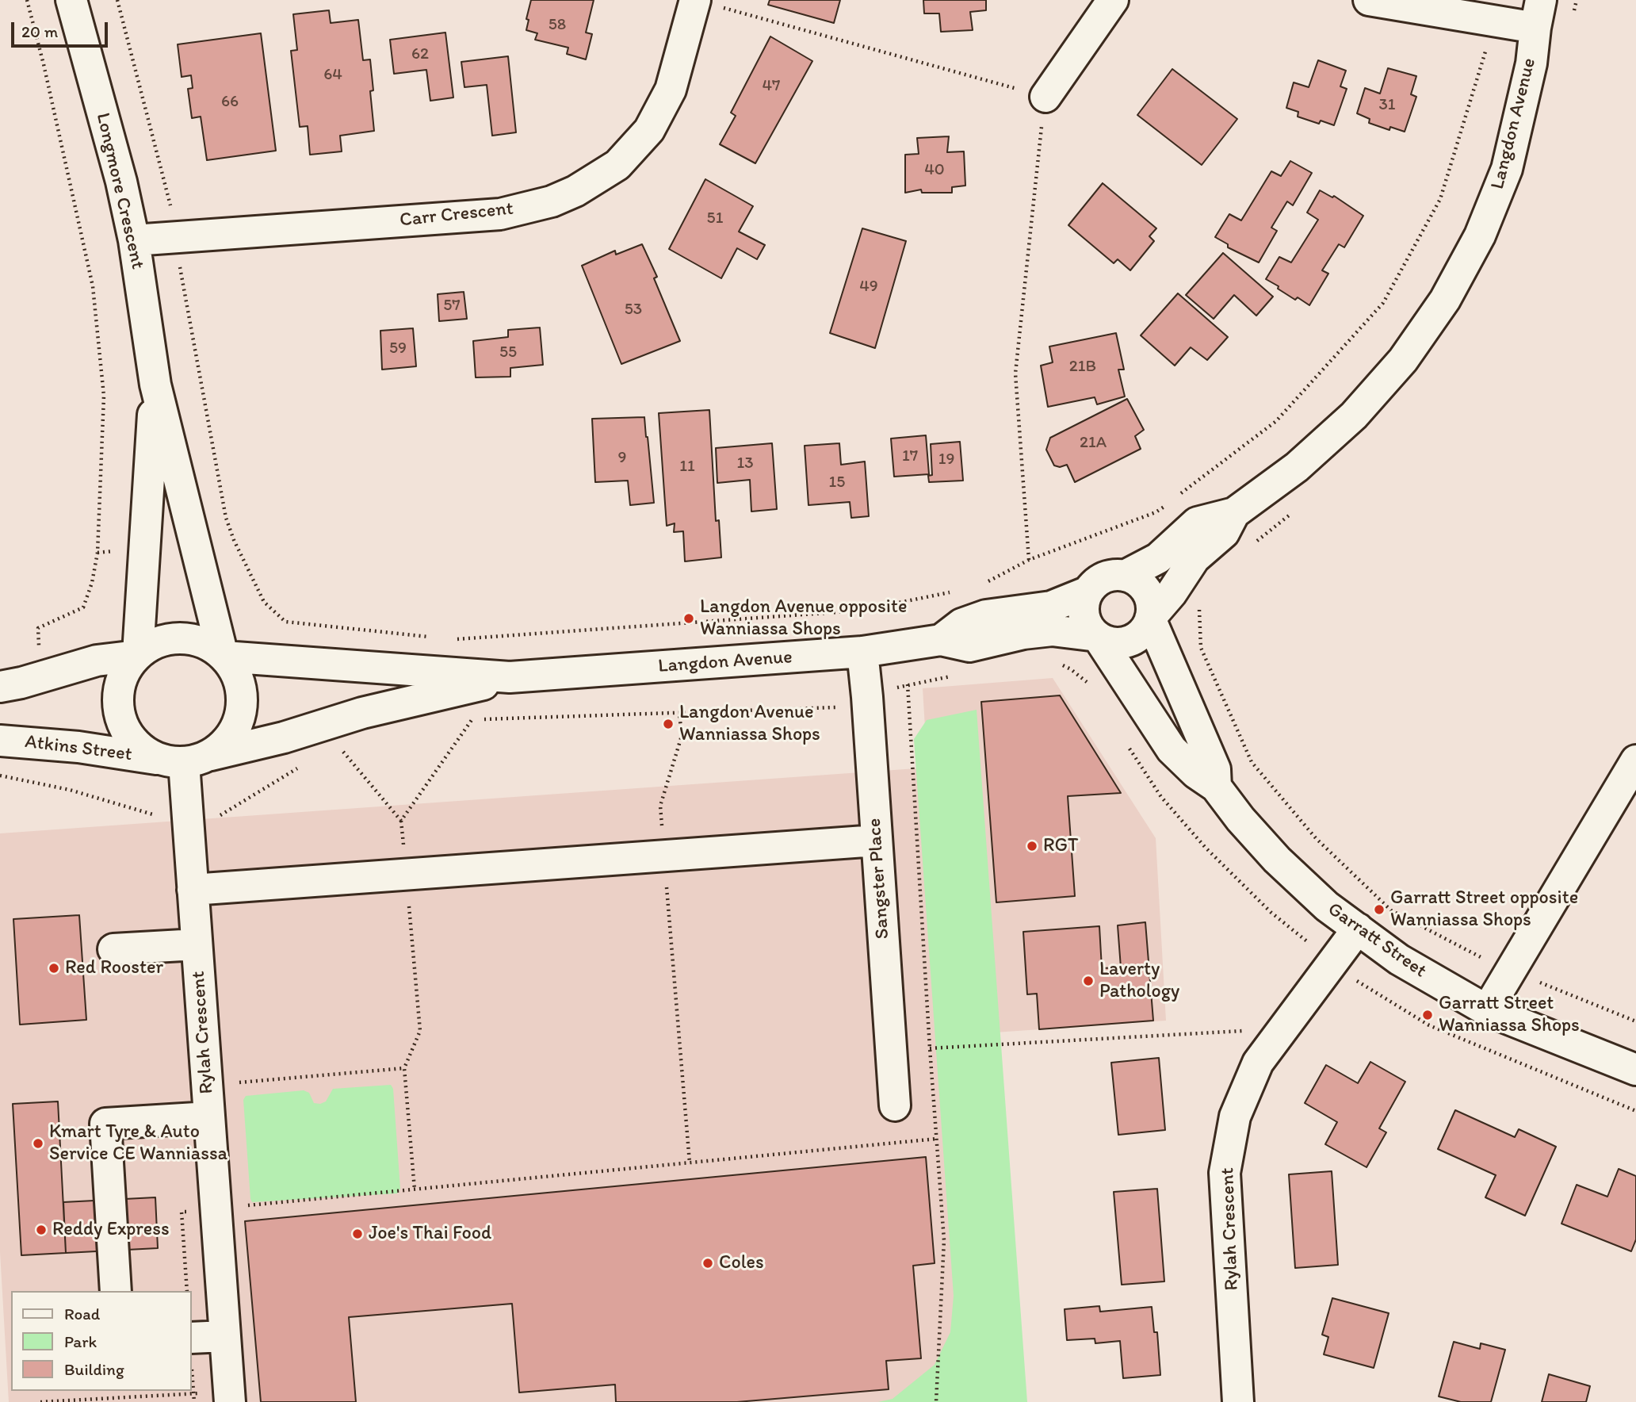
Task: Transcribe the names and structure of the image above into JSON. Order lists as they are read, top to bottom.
{
  "streets": {
    "street": [
      "Langdon Avenue",
      "Longmore Crescent",
      "Carr Crescent",
      "Atkins Street",
      "Sangster Place",
      "Garratt Street",
      "Rylah Crescent"
    ]
  },
  "crossings": [
    ["Langdon Avenue", "Longmore Crescent"],
    ["Langdon Avenue", "Atkins Street"],
    ["Langdon Avenue", "Sangster Place"],
    ["Langdon Avenue", "Garratt Street"],
    ["Langdon Avenue", "Rylah Crescent"],
    ["Longmore Crescent", "Carr Crescent"],
    ["Longmore Crescent", "Atkins Street"],
    ["Longmore Crescent", "Rylah Crescent"],
    ["Atkins Street", "Rylah Crescent"],
    ["Garratt Street", "Rylah Crescent"]
  ],
  "places": [
    "Langdon Avenue opposite Wanniassa Shops",
    "Langdon Avenue Wanniassa Shops",
    "RGT",
    "Garratt Street opposite Wanniassa Shops",
    "Red Rooster",
    "Laverty Pathology",
    "Garratt Street Wanniassa Shops",
    "Kmart Tyre & Auto Service CE Wanniassa",
    "Reddy Express",
    "Joe's Thai Food",
    "Coles"
  ],
  "house_numbers": [
    "58",
    "62",
    "64",
    "47",
    "66",
    "31",
    "40",
    "51",
    "49",
    "57",
    "53",
    "59",
    "55",
    "21B",
    "21A",
    "17",
    "9",
    "19",
    "13",
    "11",
    "15"
  ],
  "legend": ["Road", "Park", "Building"],
  "scale_bar": "20 m"
}
